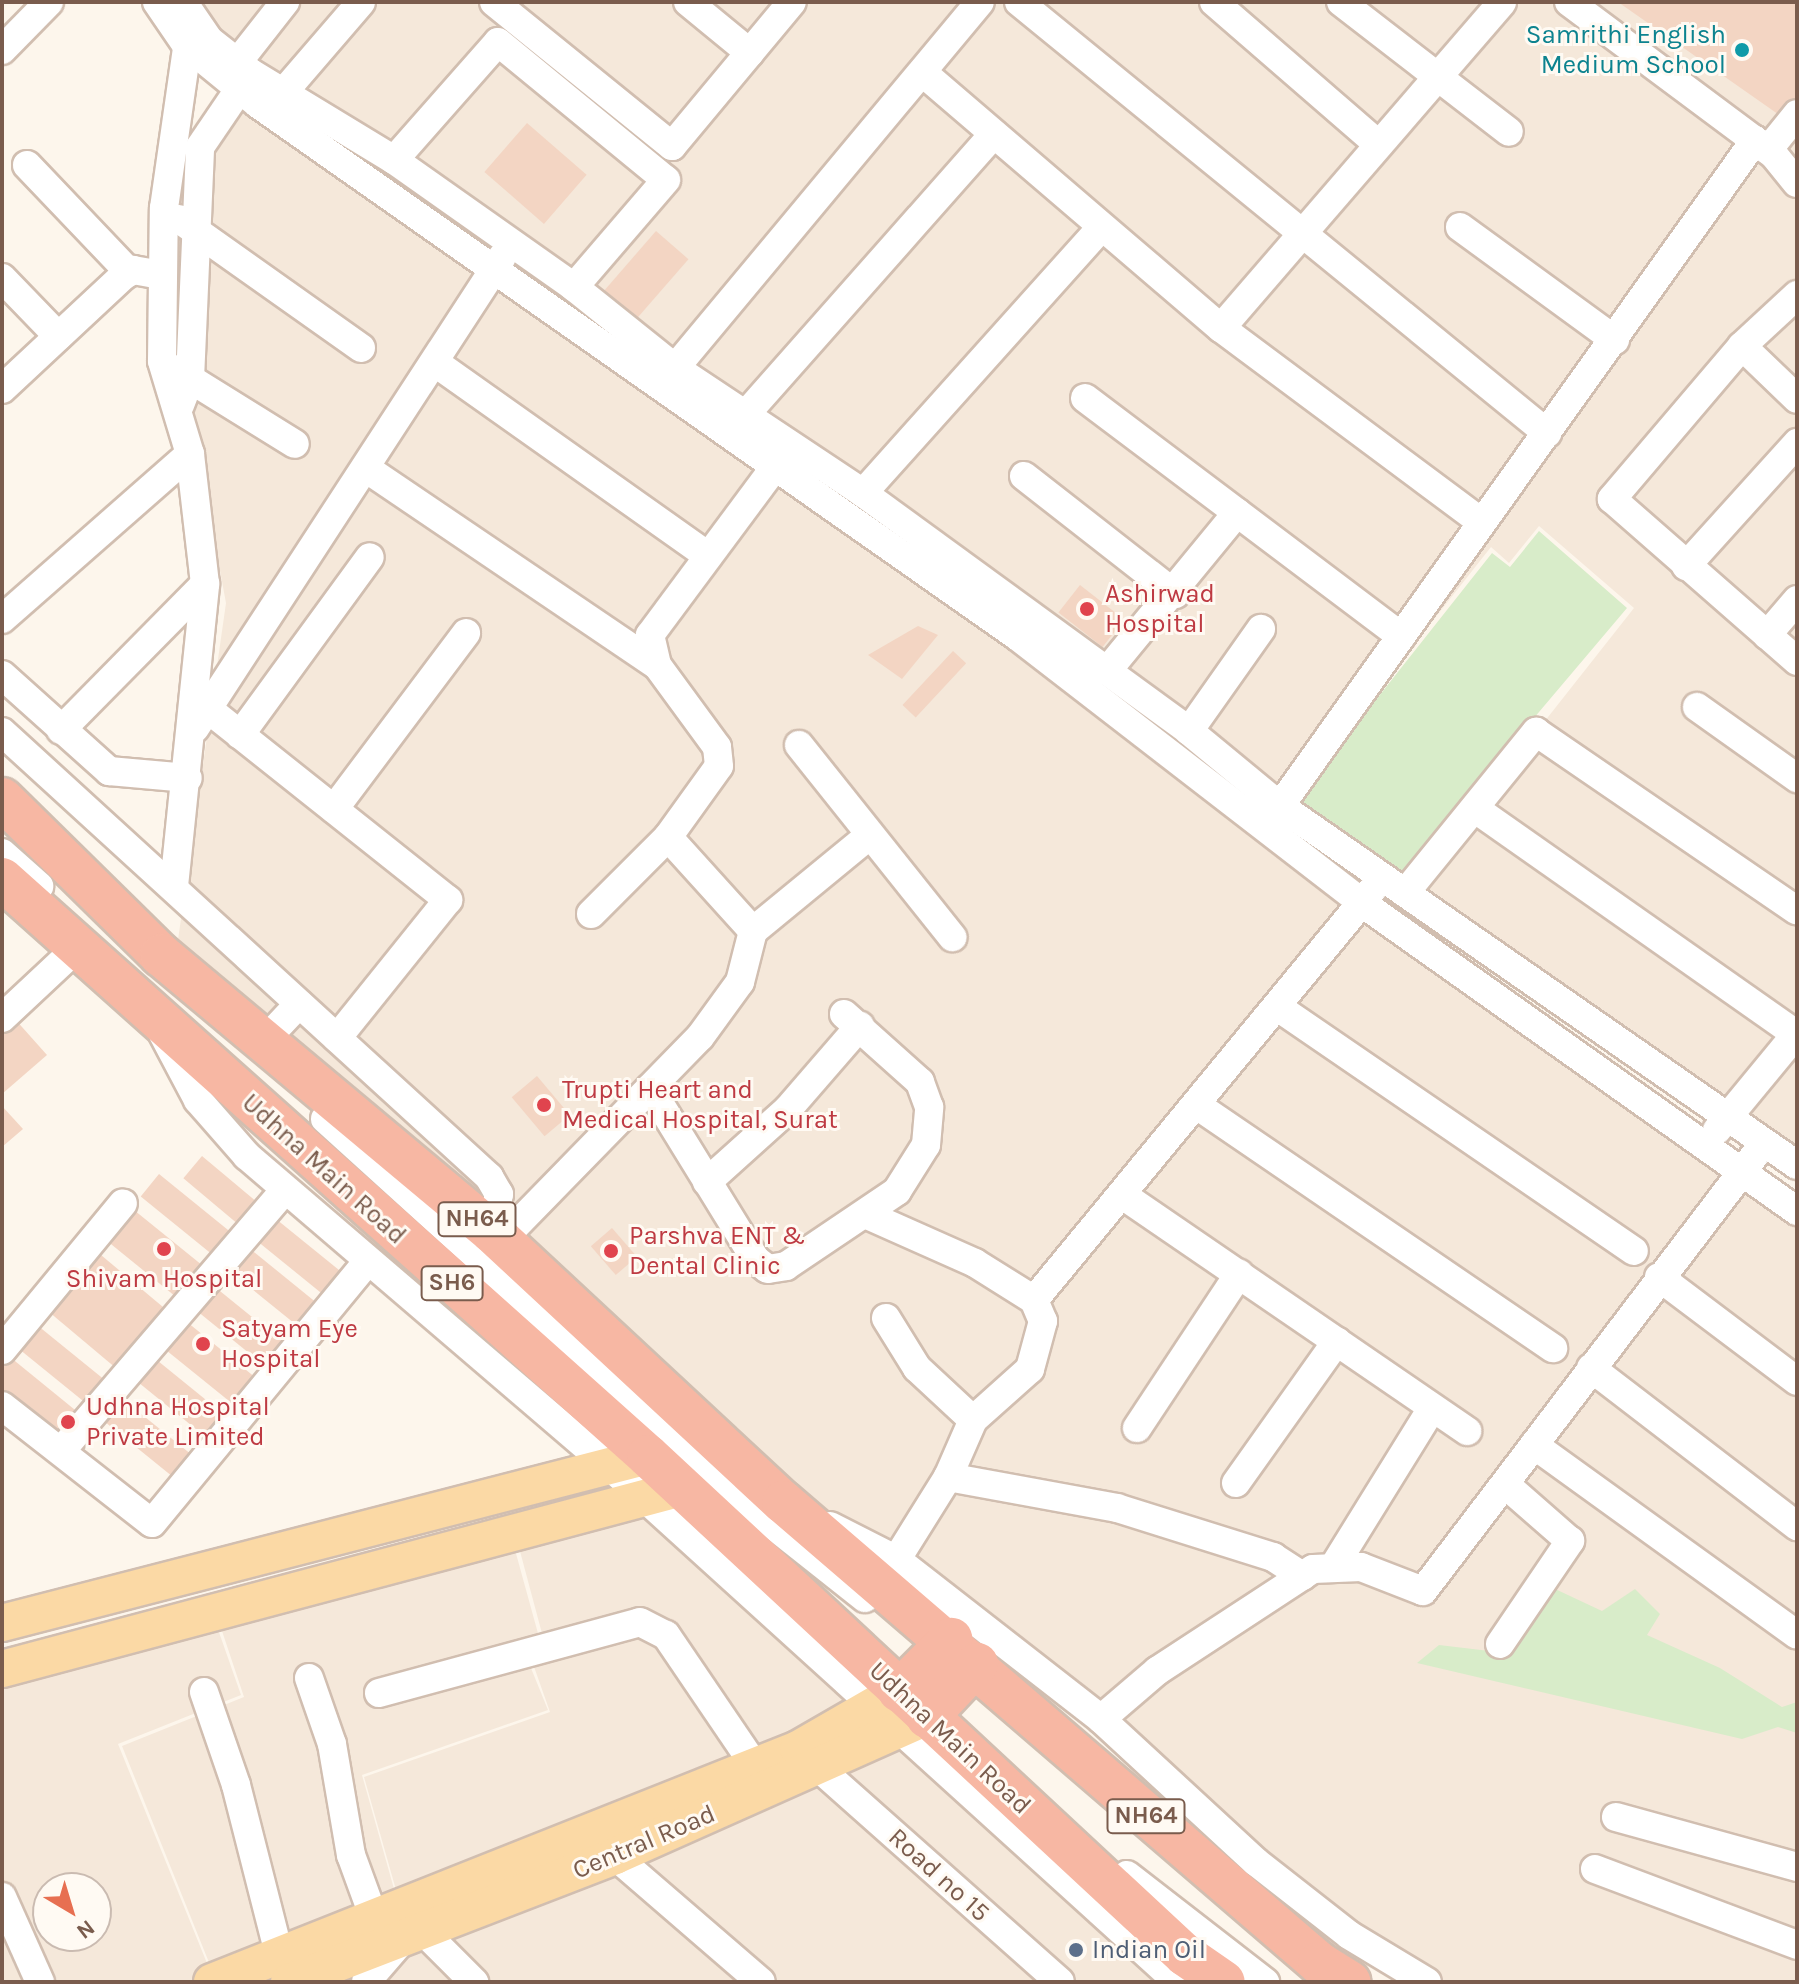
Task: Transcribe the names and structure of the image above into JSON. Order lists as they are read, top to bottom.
{
  "streets": {
    "highway": ["Udhna Main Road", "NH64", "SH6"],
    "main road": ["Central Road"],
    "street": ["Road no 15"]
  },
  "crossings": [
    ["Udhna Main Road", "NH64"],
    ["Udhna Main Road", "Central Road"],
    ["NH64", "Central Road"],
    ["Central Road", "Road no 15"]
  ],
  "places": [
    "Samrithi English Medium School",
    "Ashirwad Hospital",
    "Trupti Heart and Medical Hospital, Surat",
    "Shivam Hospital",
    "Parshva ENT & Dental Clinic",
    "Satyam Eye Hospital",
    "Udhna Hospital Private Limited",
    "Indian Oil"
  ],
  "north": "bottom right"
}
